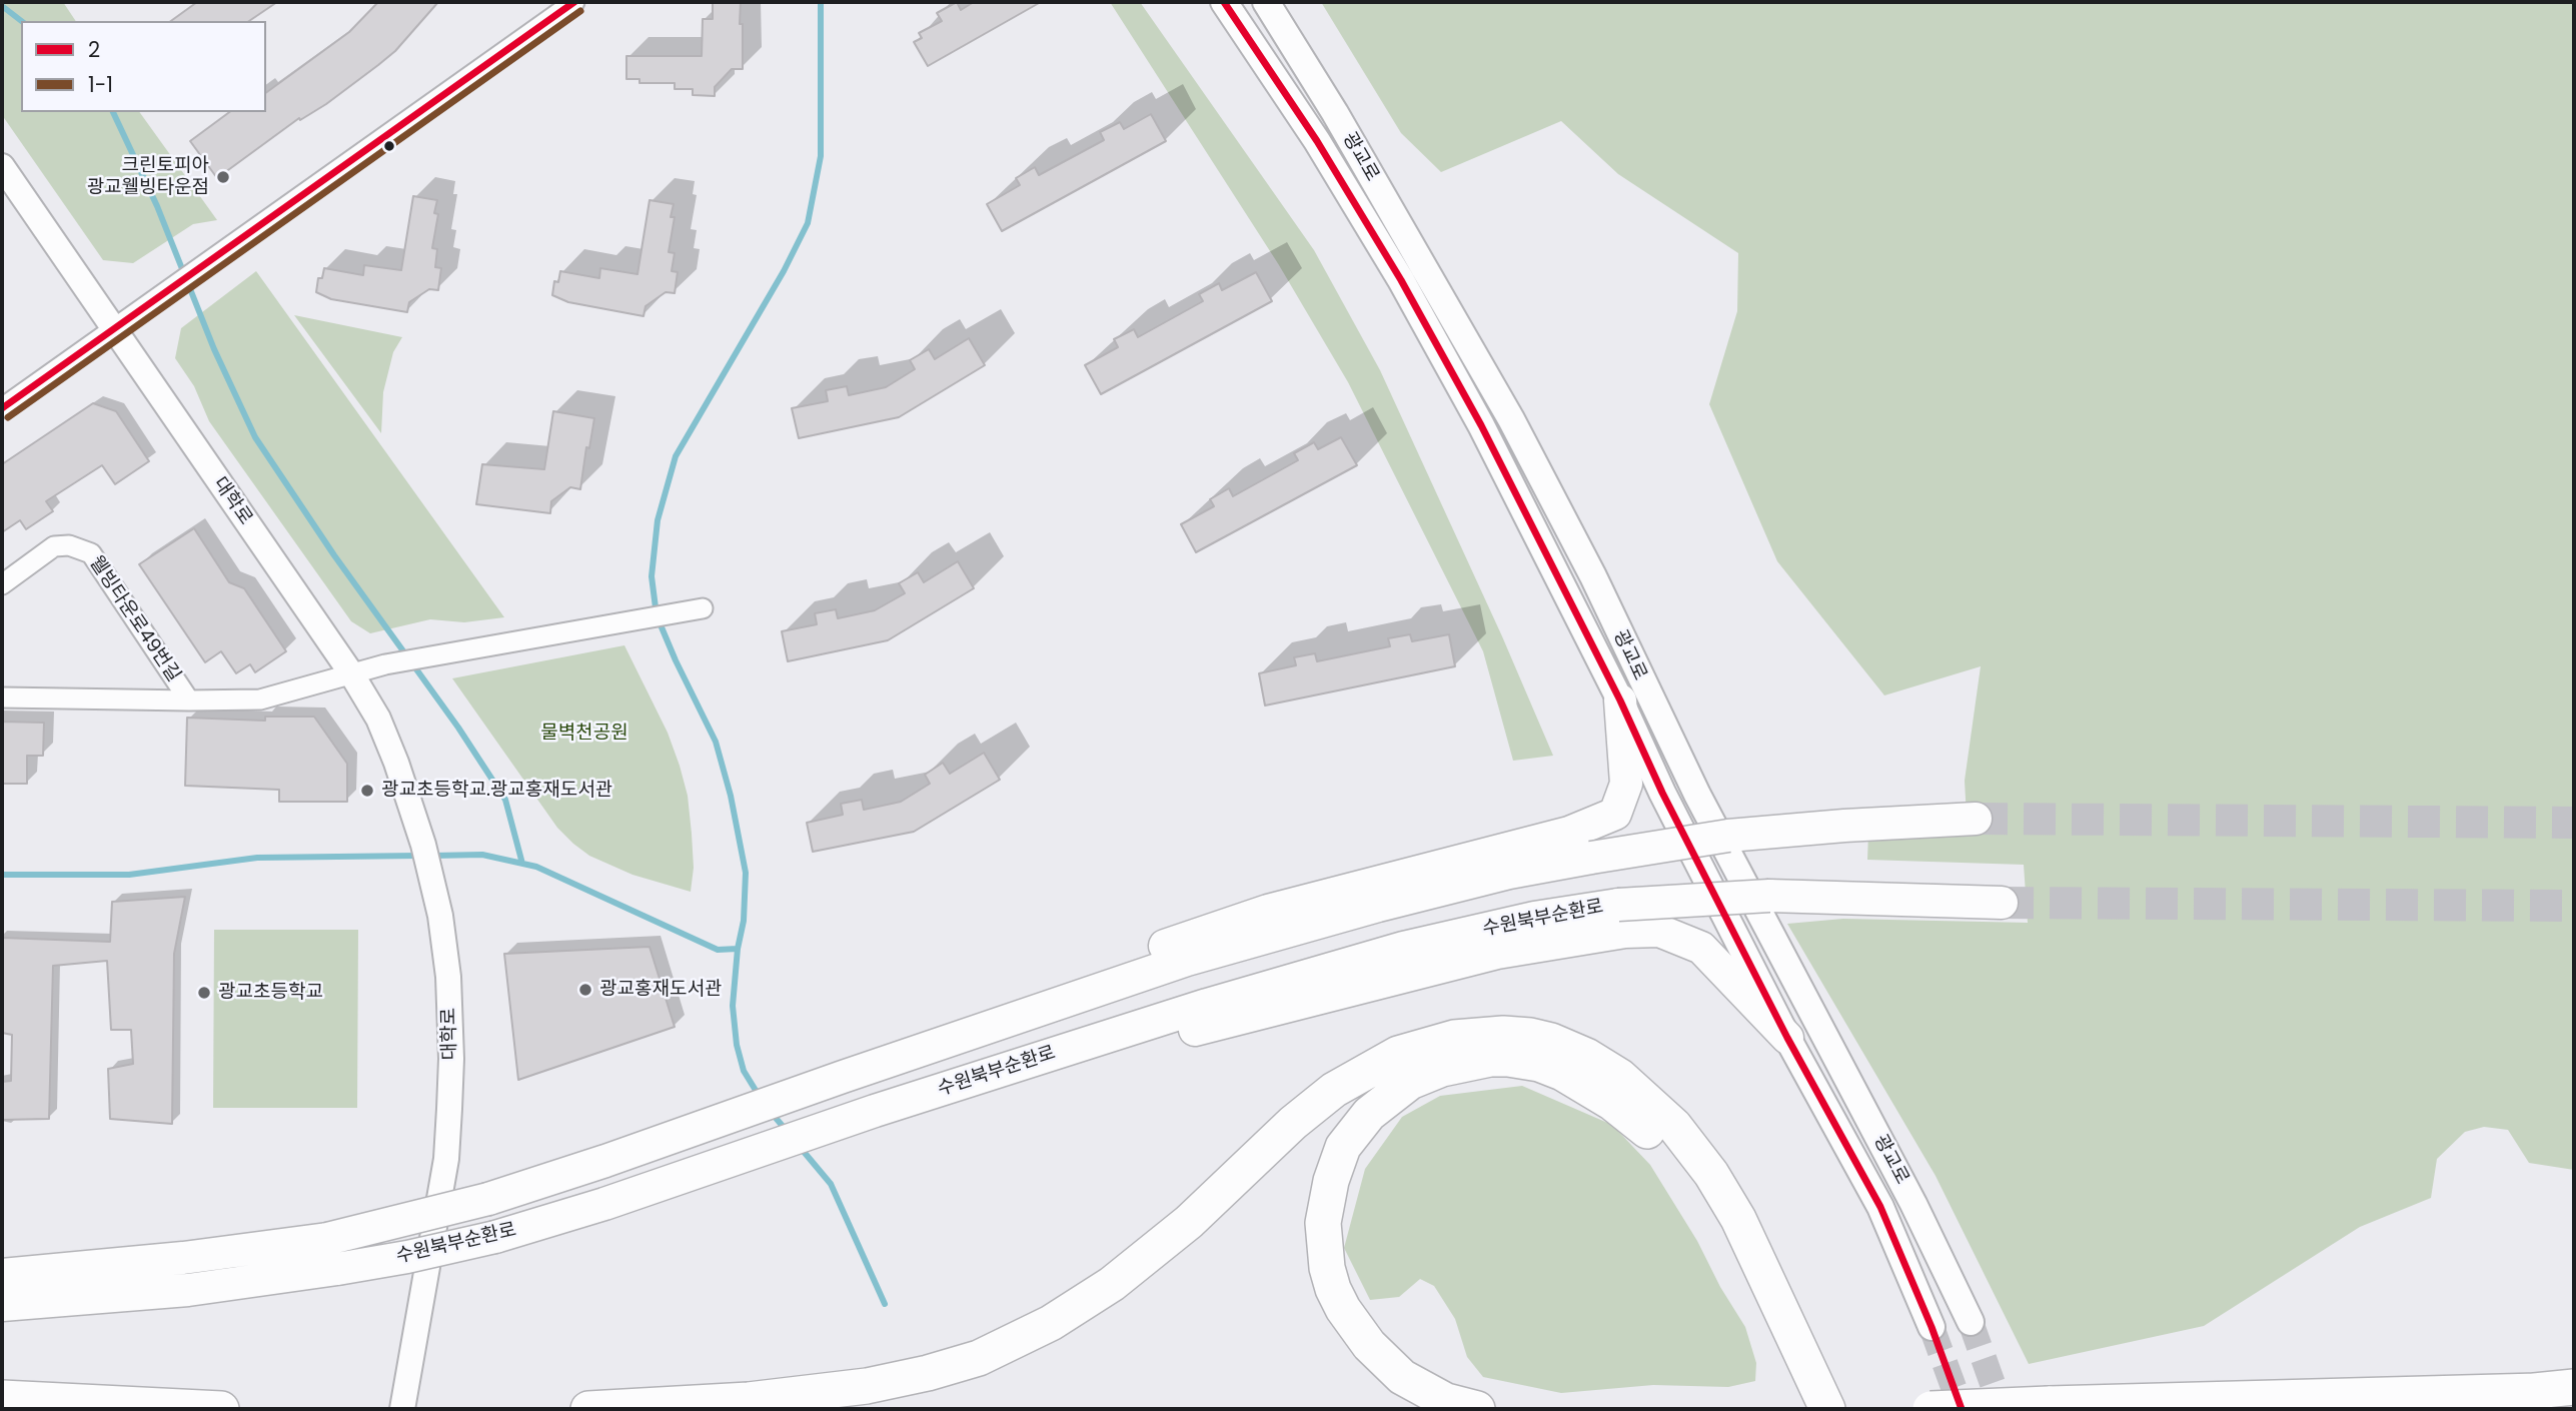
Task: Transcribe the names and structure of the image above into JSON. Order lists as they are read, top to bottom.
{
  "streets": {
    "highway": ["수원북부순환로"],
    "main road": ["광교로"],
    "street": ["대학로", "웰빙타운로49번길"]
  },
  "crossings": [
    ["대학로", "웰빙타운로49번길"]
  ],
  "parks": ["물벽천공원"],
  "places": [
    "크린토피아 광교웰빙타운점",
    "광교초등학교.광교홍재도서관",
    "광교홍재도서관",
    "광교초등학교"
  ],
  "lines": ["transit line 2", "transit line 1-1"],
  "legend": ["2", "1-1"]
}
